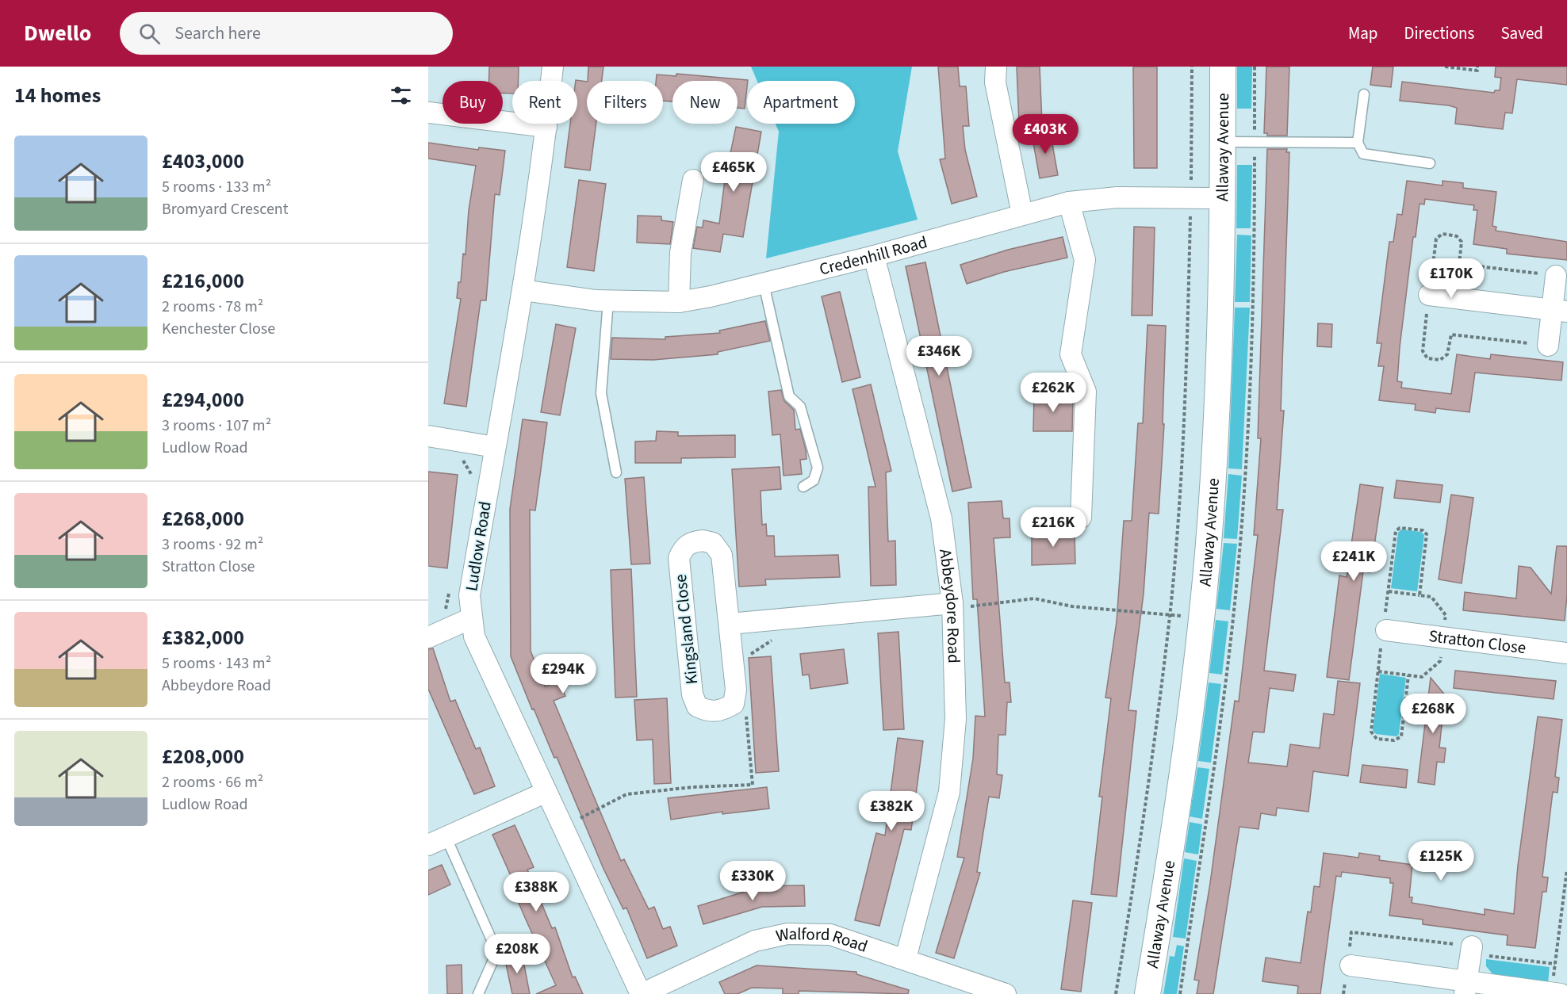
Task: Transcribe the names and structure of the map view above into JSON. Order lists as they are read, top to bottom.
{
  "streets": {
    "street": [
      "Allaway Avenue",
      "Credenhill Road",
      "Ludlow Road",
      "Abbeydore Road",
      "Kingsland Close",
      "Stratton Close",
      "Walford Road"
    ]
  },
  "crossings": [
    ["Allaway Avenue", "Credenhill Road"],
    ["Credenhill Road", "Ludlow Road"],
    ["Credenhill Road", "Abbeydore Road"],
    ["Ludlow Road", "Walford Road"],
    ["Abbeydore Road", "Walford Road"]
  ],
  "page": {
    "header": "Dwello",
    "search": "Search here",
    "nav": ["Map", "Directions", "Saved"],
    "heading": "14 homes",
    "chip": [
      "Buy",
      "Rent",
      "Filters",
      "New",
      "Apartment"
    ],
    "price": [
      "£403K",
      "£465K",
      "£170K",
      "£346K",
      "£262K",
      "£216K",
      "£241K",
      "£294K",
      "£268K",
      "£382K",
      "£125K",
      "£330K",
      "£388K",
      "£208K"
    ],
    "list": [
      {
        "name": "£403,000",
        "note": "5 rooms · 133 m² · Bromyard Crescent"
      },
      {
        "name": "£216,000",
        "note": "2 rooms · 78 m² · Kenchester Close"
      },
      {
        "name": "£294,000",
        "note": "3 rooms · 107 m² · Ludlow Road"
      },
      {
        "name": "£268,000",
        "note": "3 rooms · 92 m² · Stratton Close"
      },
      {
        "name": "£382,000",
        "note": "5 rooms · 143 m² · Abbeydore Road"
      },
      {
        "name": "£208,000",
        "note": "2 rooms · 66 m² · Ludlow Road"
      }
    ]
  }
}
